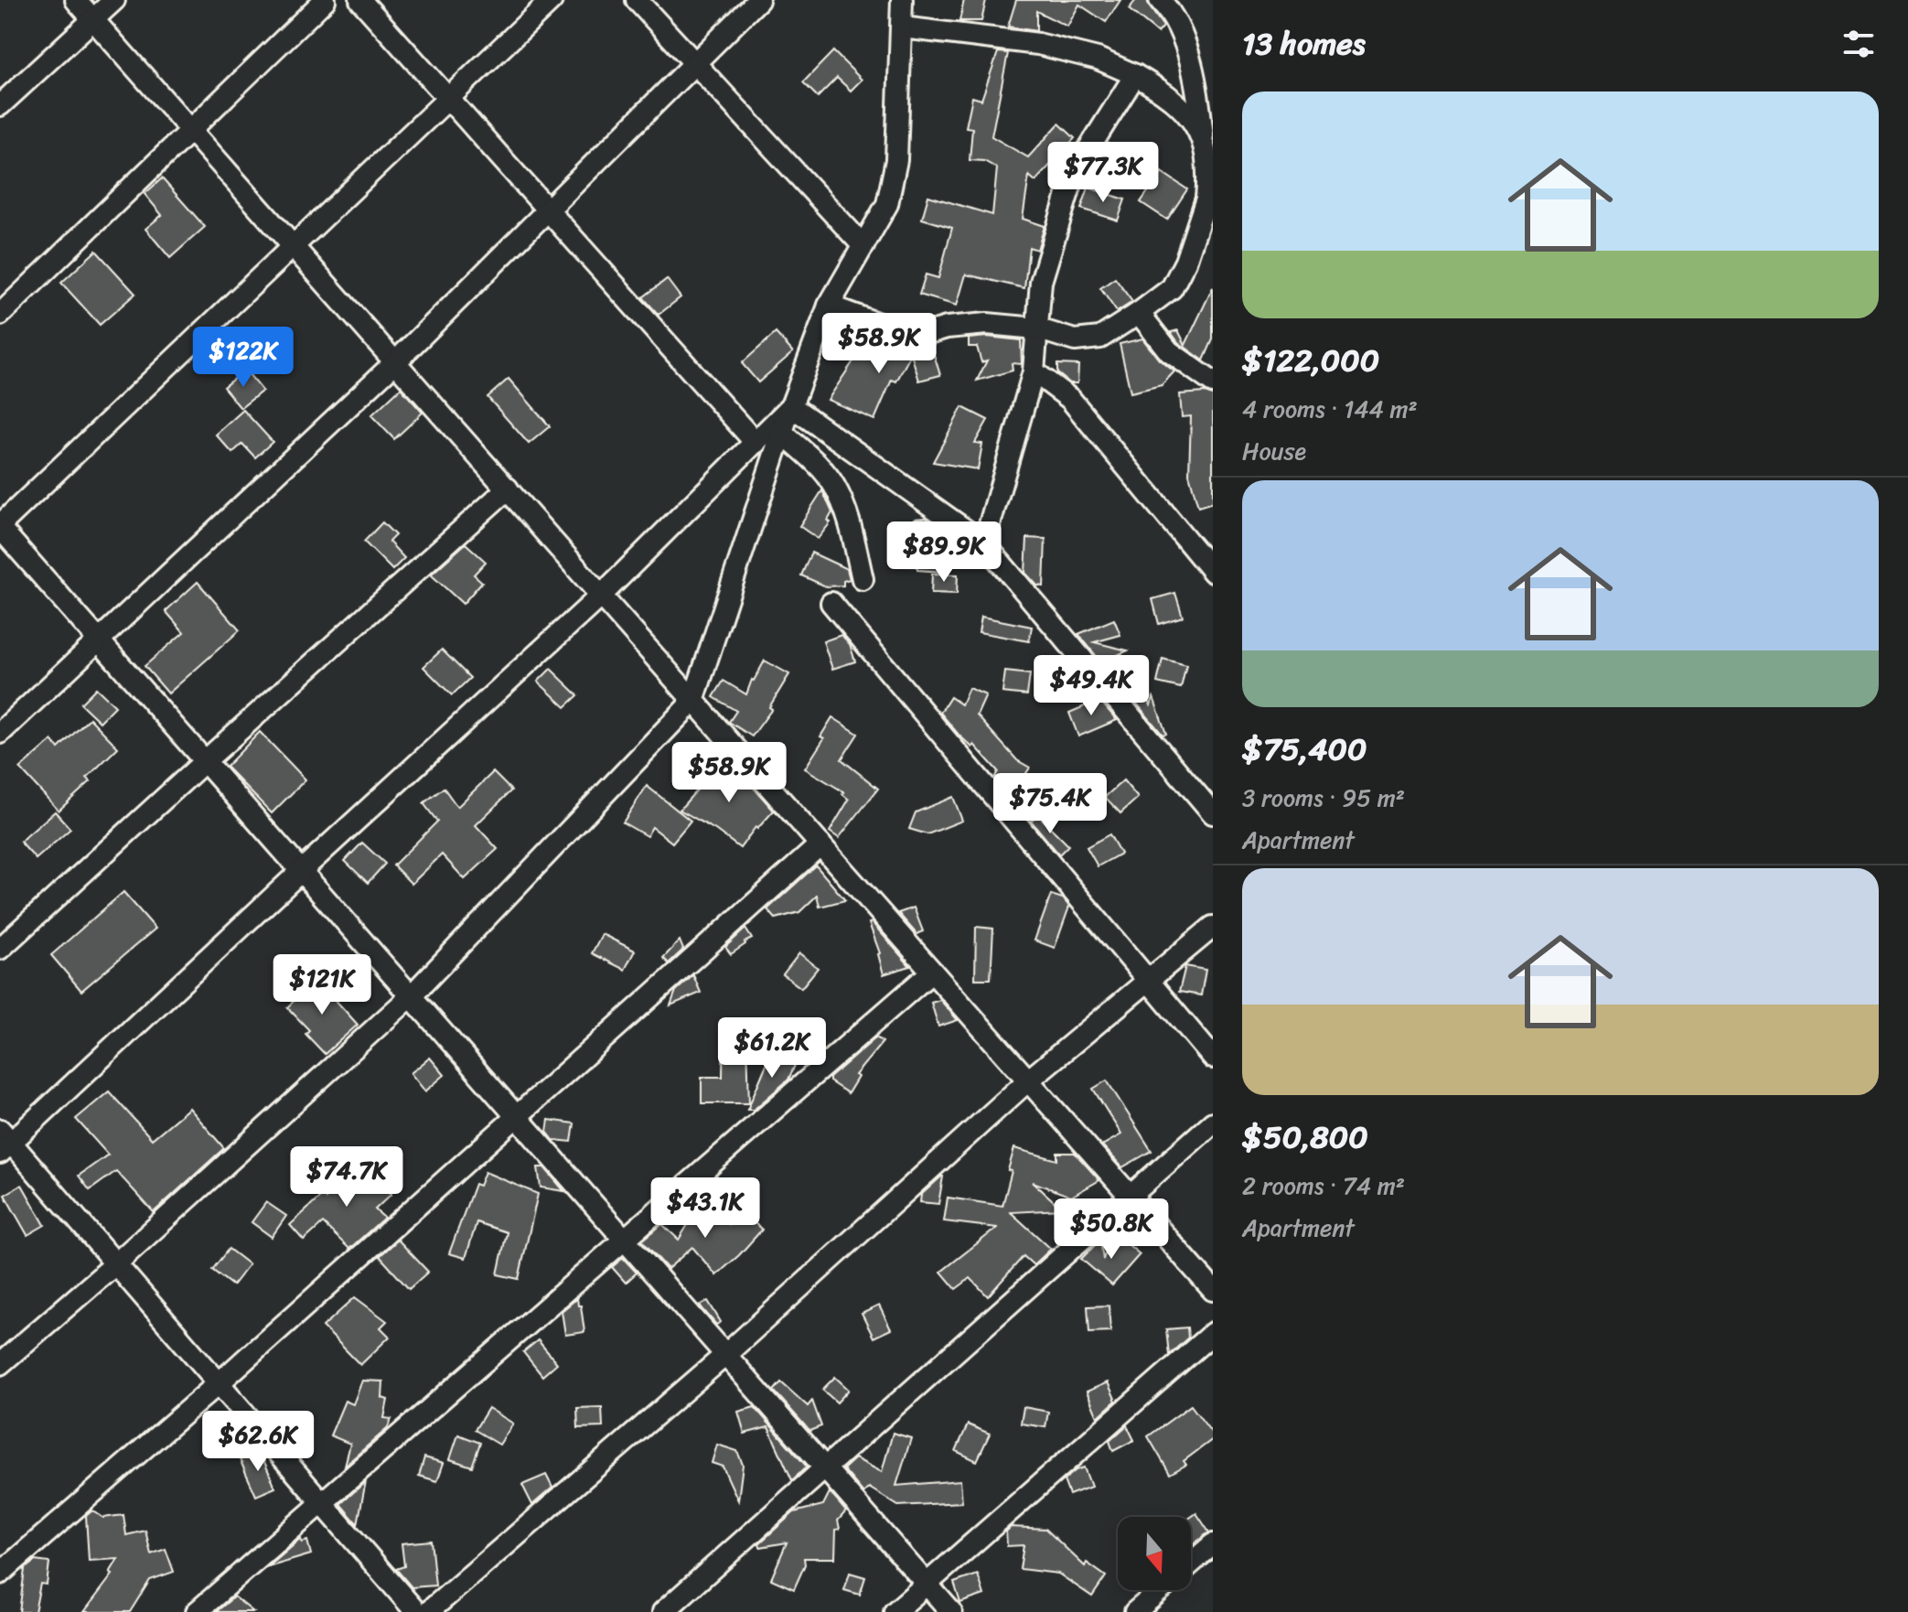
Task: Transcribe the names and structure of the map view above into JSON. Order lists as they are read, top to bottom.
{
  "north": "bottom",
  "page": {
    "heading": "13 homes",
    "list": [
      {
        "name": "$122,000",
        "note": "4 rooms · 144 m² · House"
      },
      {
        "name": "$75,400",
        "note": "3 rooms · 95 m² · Apartment"
      },
      {
        "name": "$50,800",
        "note": "2 rooms · 74 m² · Apartment"
      }
    ],
    "price": [
      "$77.3K",
      "$58.9K",
      "$122K",
      "$89.9K",
      "$49.4K",
      "$58.9K",
      "$75.4K",
      "$121K",
      "$61.2K",
      "$74.7K",
      "$43.1K",
      "$50.8K",
      "$62.6K"
    ]
  }
}
